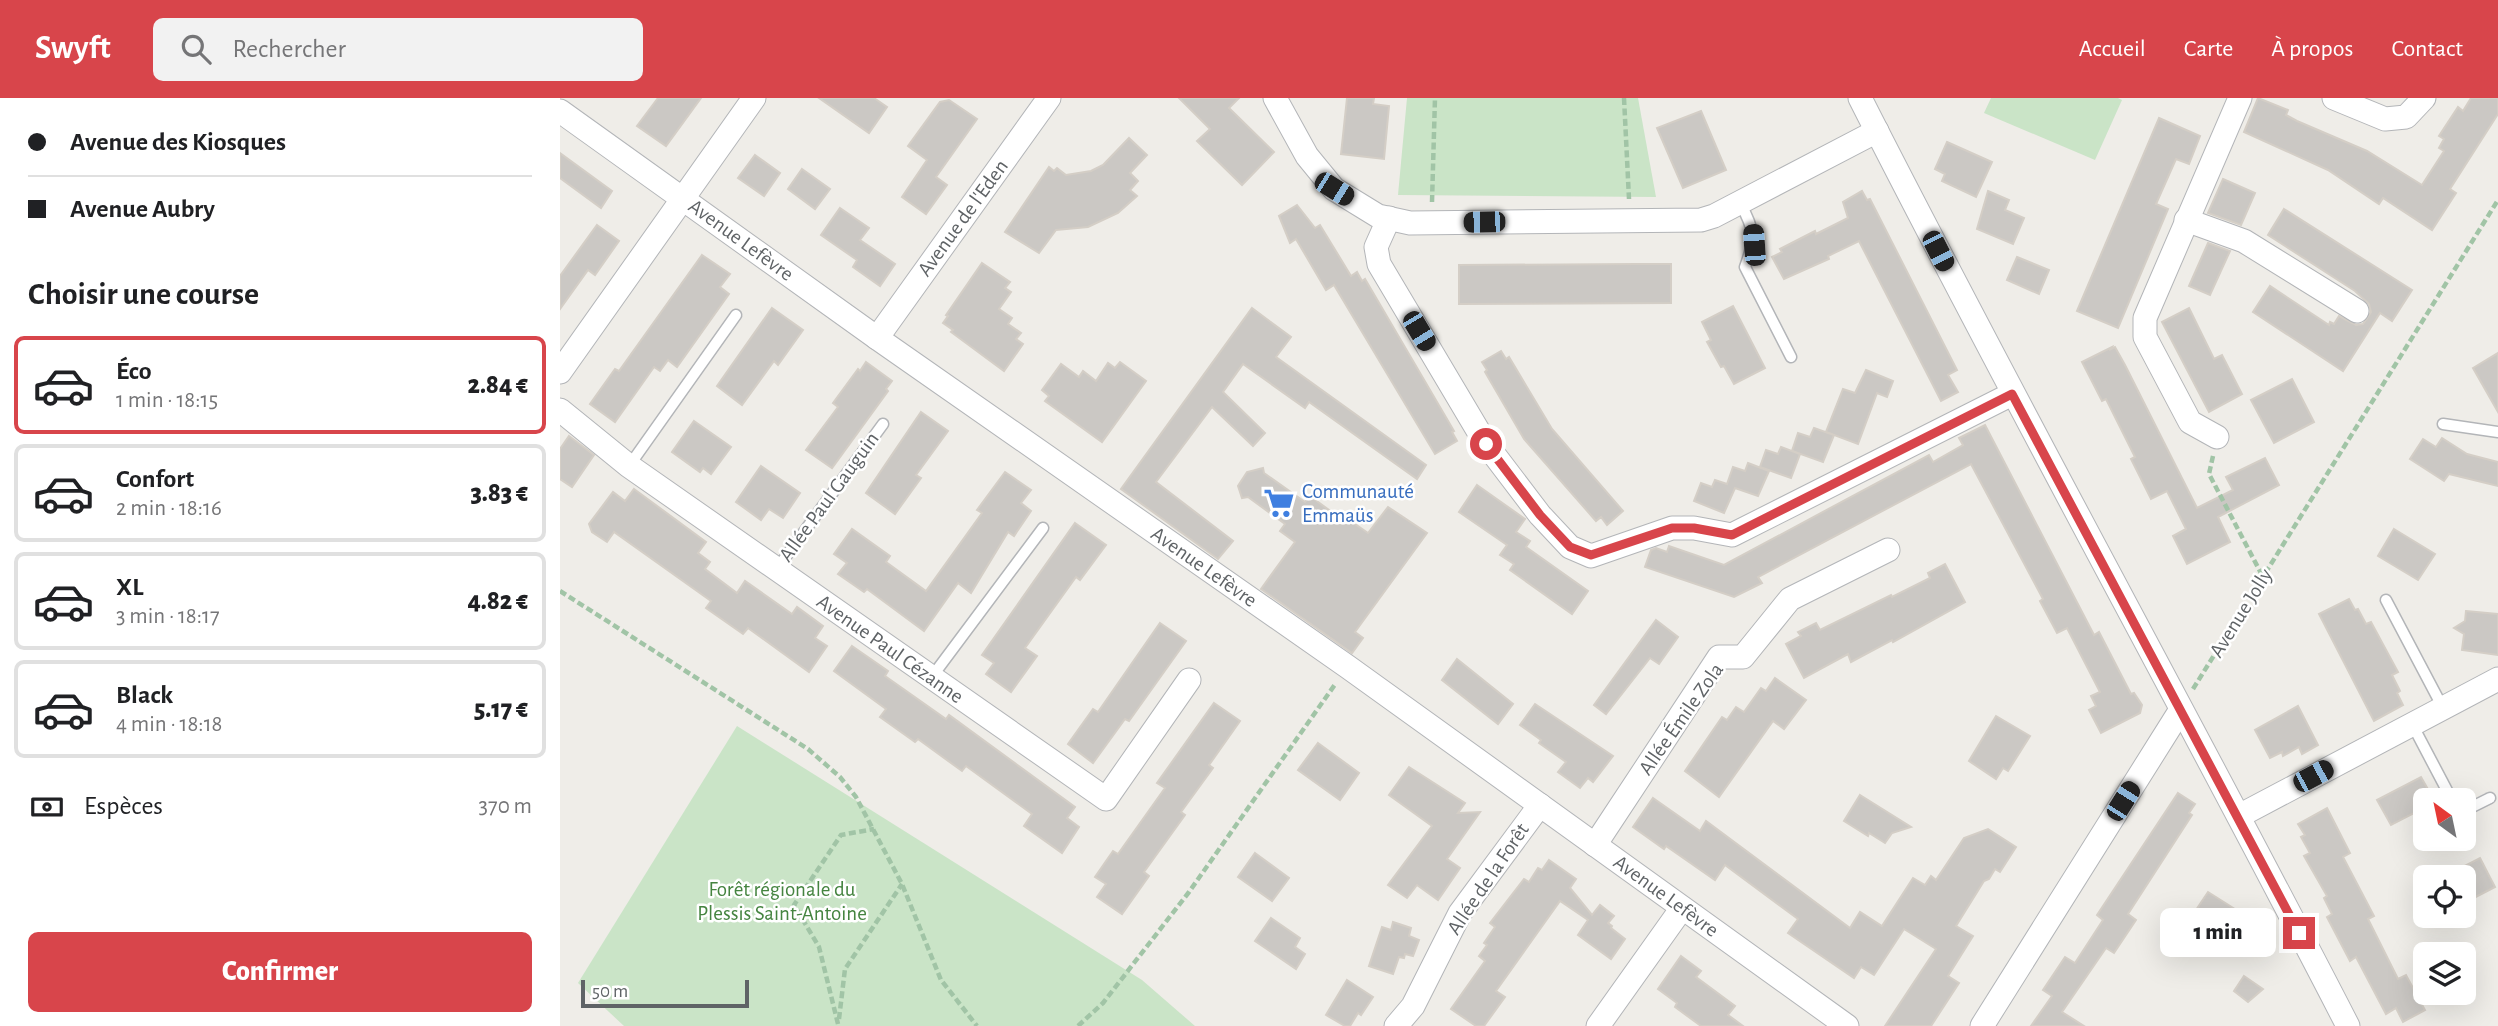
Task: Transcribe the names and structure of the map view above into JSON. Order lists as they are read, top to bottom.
{
  "streets": {
    "street": [
      "Avenue de l'Eden",
      "Avenue Lefèvre",
      "Avenue Paul Cézanne",
      "Allée Émile Zola",
      "Allée de la Forêt"
    ],
    "lane": ["Allée Paul Gauguin"],
    "path": ["Avenue Jolly"]
  },
  "crossings": [
    ["Avenue de l'Eden", "Avenue Lefèvre"],
    ["Avenue Lefèvre", "Allée Émile Zola"],
    ["Avenue Lefèvre", "Allée de la Forêt"],
    ["Allée Paul Gauguin", "Avenue Paul Cézanne"]
  ],
  "parks": ["Forêt régionale du Plessis Saint-Antoine"],
  "places": {
    "supermarket": ["Communauté Emmaüs"]
  },
  "scale_bar": "50 m",
  "north": "top left",
  "page": {
    "header": "Swyft",
    "search": "Rechercher",
    "nav": [
      "Accueil",
      "Carte",
      "À propos",
      "Contact"
    ],
    "banner": ["Avenue des Kiosques", "Avenue Aubry"],
    "heading": "Choisir une course",
    "list": [
      {
        "name": "Éco",
        "note": "1 min · 18:15",
        "value": "2.84 €"
      },
      {
        "name": "Confort",
        "note": "2 min · 18:16",
        "value": "3.83 €"
      },
      {
        "name": "XL",
        "note": "3 min · 18:17",
        "value": "4.82 €"
      },
      {
        "name": "Black",
        "note": "4 min · 18:18",
        "value": "5.17 €"
      }
    ],
    "pay": ["Espèces", "370 m"],
    "bubble": "1 min",
    "buttons": "Confirmer",
    "scale": "50 m"
  }
}
